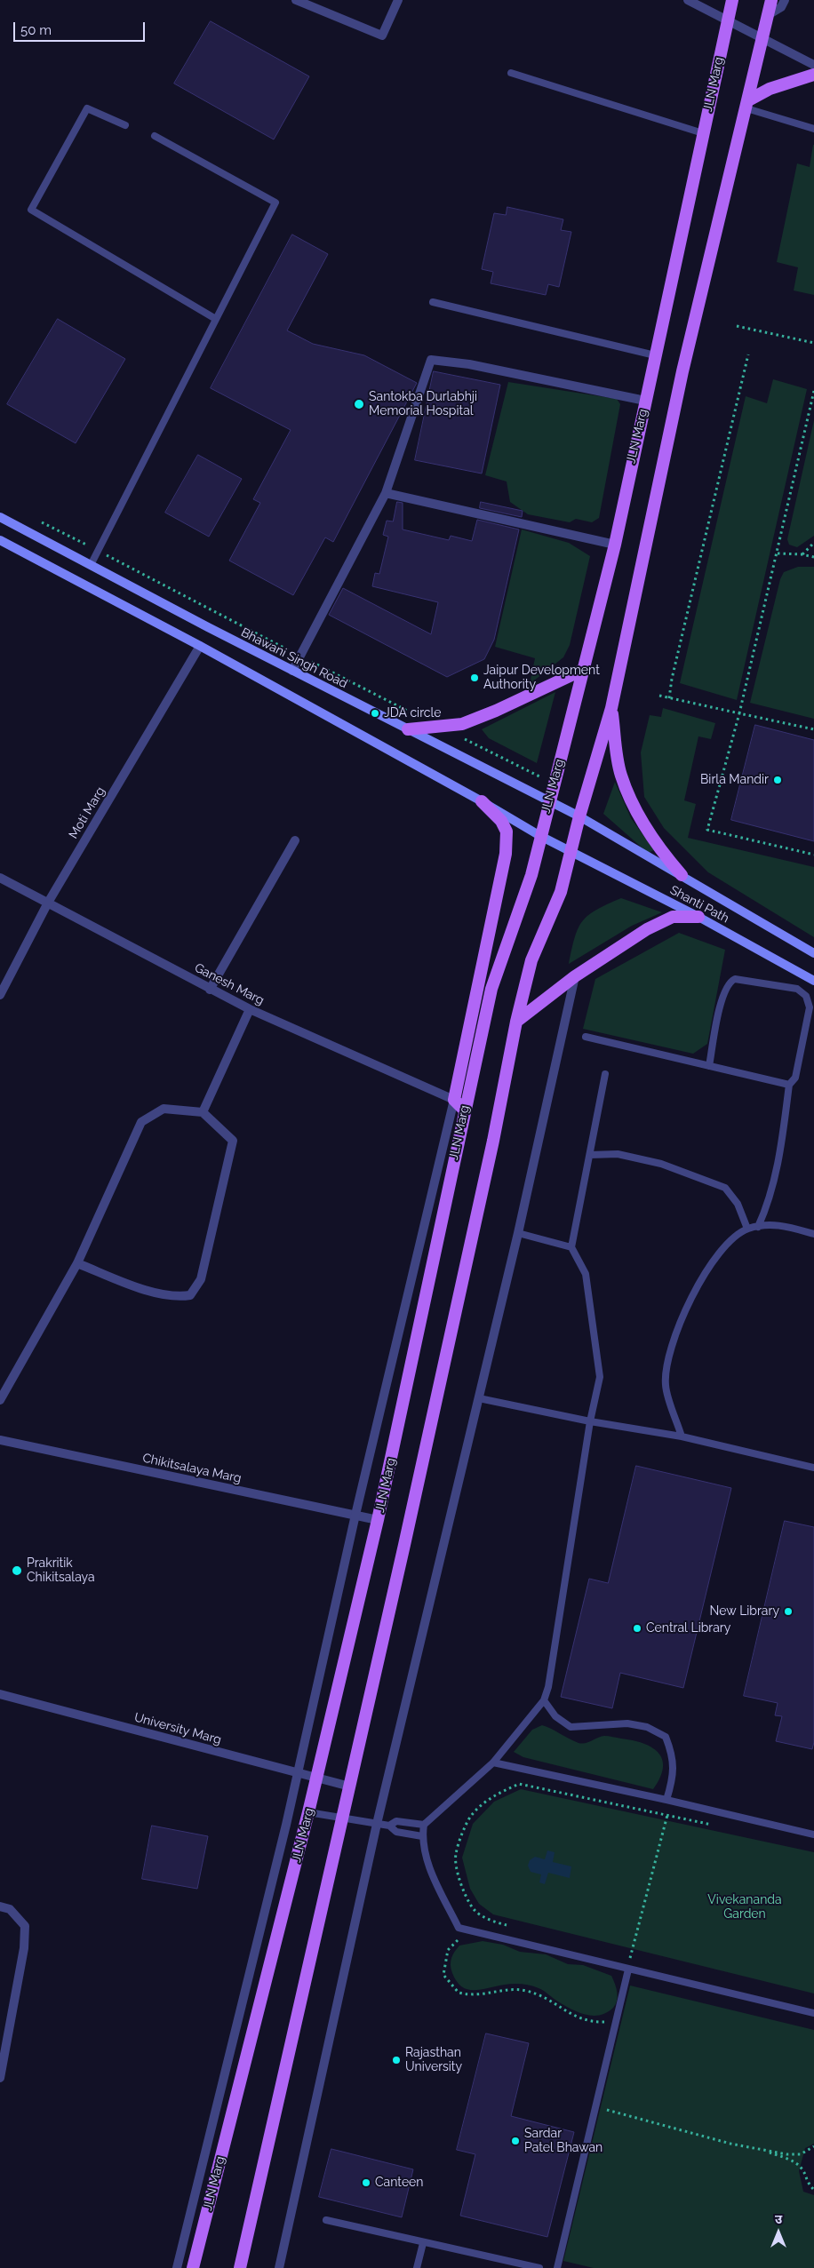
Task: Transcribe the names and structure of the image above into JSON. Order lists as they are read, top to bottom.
{
  "streets": {
    "main road": ["JLN Marg", "Bhawani Singh Road", "Shanti Path"],
    "street": [
      "Moti Marg",
      "Ganesh Marg",
      "Chikitsalaya Marg",
      "University Marg"
    ]
  },
  "crossings": [
    ["JLN Marg", "Bhawani Singh Road"],
    ["JLN Marg", "Chikitsalaya Marg"],
    ["JLN Marg", "University Marg"],
    ["Moti Marg", "Ganesh Marg"]
  ],
  "parks": ["Vivekananda Garden"],
  "places": [
    "Santokba Durlabhji Memorial Hospital",
    "Jaipur Development Authority",
    "JDA circle",
    "Birla Mandir",
    "Prakritik Chikitsalaya",
    "New Library",
    "Central Library",
    "Rajasthan University",
    "Sardar Patel Bhawan",
    "Canteen"
  ],
  "scale_bar": "50 m",
  "north": "top"
}
